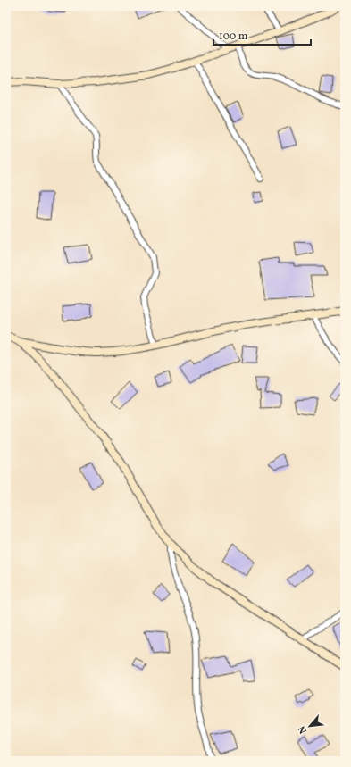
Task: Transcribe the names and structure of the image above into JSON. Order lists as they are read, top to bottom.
{
  "scale_bar": "100 m",
  "north": "bottom left"
}
